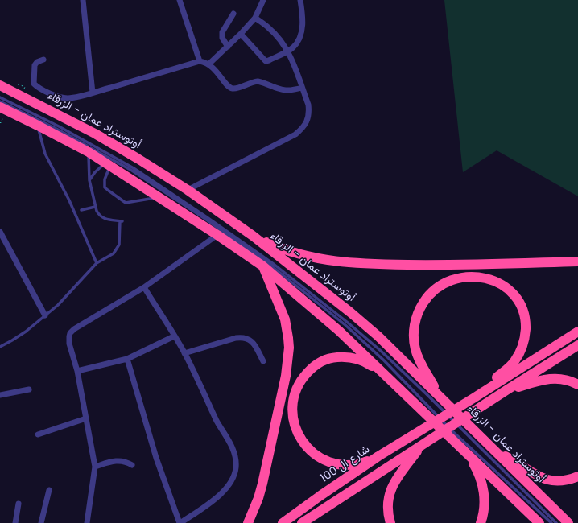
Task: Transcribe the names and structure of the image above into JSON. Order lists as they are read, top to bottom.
{
  "streets": {
    "highway": ["أوتوستراد عمان - الزرقاء", "شارع ال 100"]
  }
}
